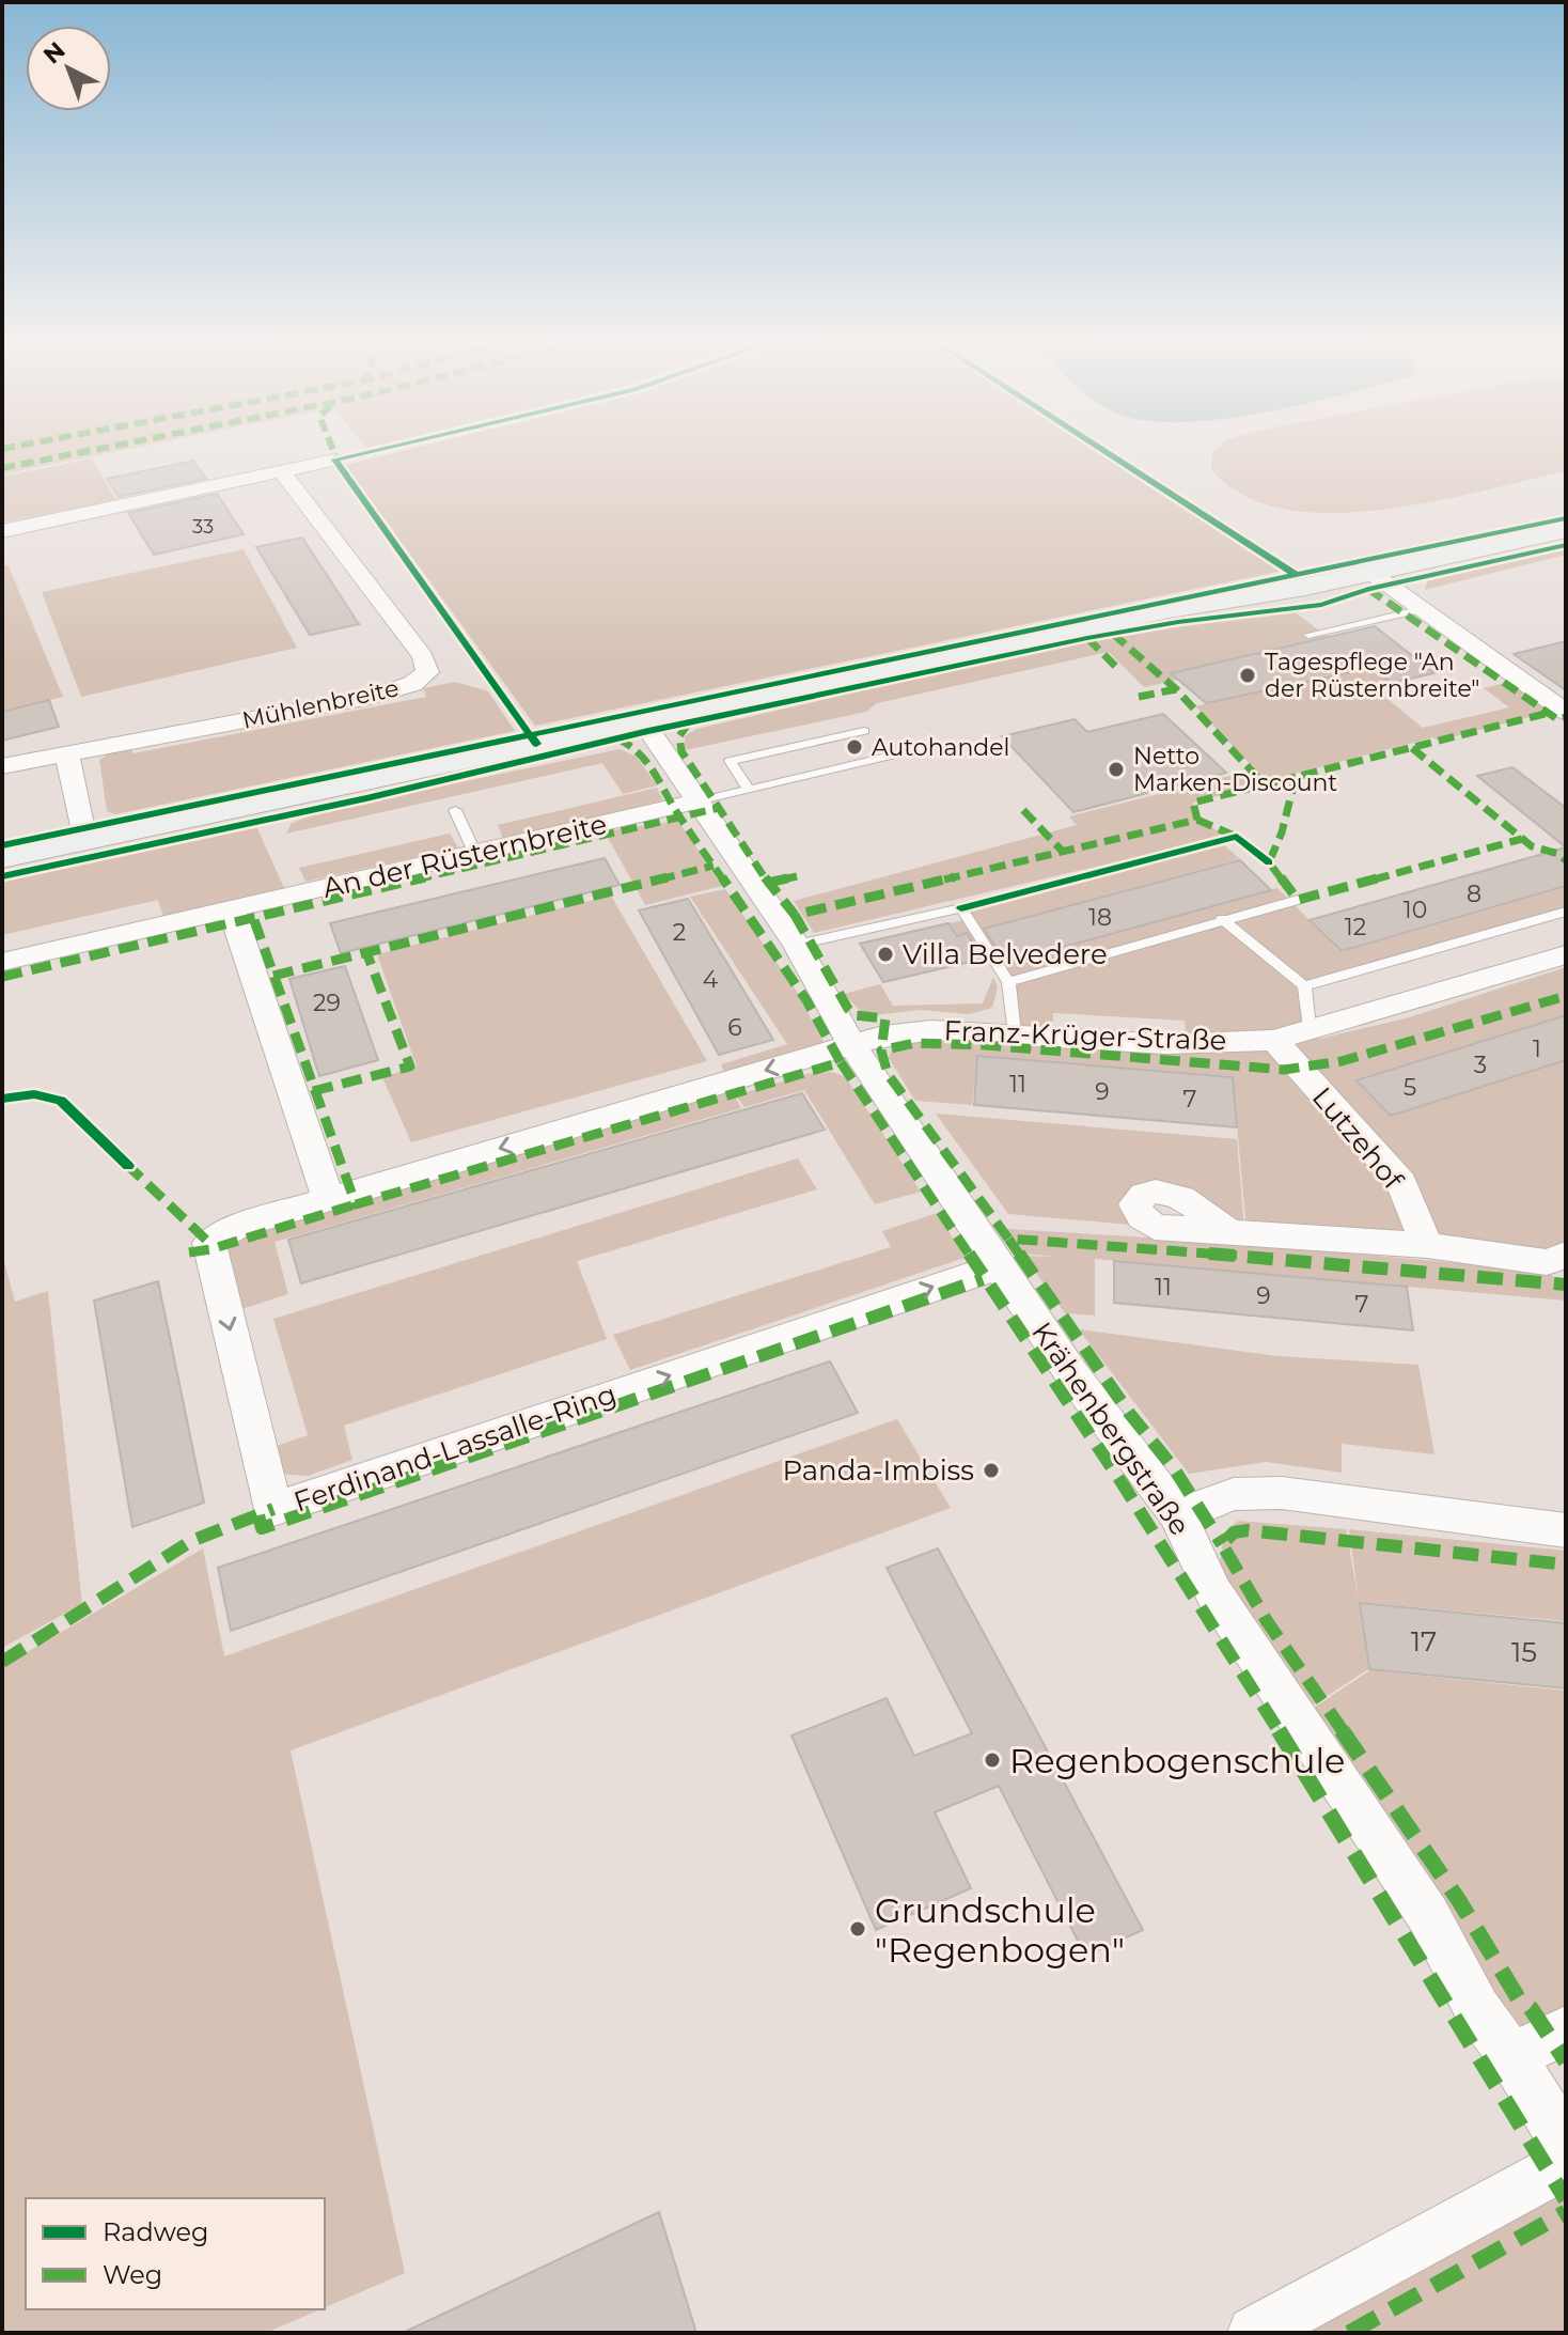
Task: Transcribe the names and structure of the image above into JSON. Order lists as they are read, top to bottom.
{
  "streets": {
    "street": [
      "Mühlenbreite",
      "An der Rüsternbreite",
      "Franz-Krüger-Straße",
      "Lutzehof",
      "Krähenbergstraße",
      "Ferdinand-Lassalle-Ring"
    ]
  },
  "crossings": [
    ["An der Rüsternbreite", "Krähenbergstraße"],
    ["Franz-Krüger-Straße", "Lutzehof"],
    ["Franz-Krüger-Straße", "Krähenbergstraße"],
    ["Franz-Krüger-Straße", "Ferdinand-Lassalle-Ring"],
    ["Krähenbergstraße", "Ferdinand-Lassalle-Ring"]
  ],
  "places": [
    "Tagespflege \"An der Rüsternbreite\"",
    "Autohandel",
    "Netto Marken-Discount",
    "Villa Belvedere",
    "Panda-Imbiss",
    "Regenbogenschule",
    "Grundschule \"Regenbogen\""
  ],
  "house_numbers": [
    "33",
    "8",
    "10",
    "18",
    "12",
    "2",
    "4",
    "29",
    "6",
    "1",
    "3",
    "11",
    "5",
    "9",
    "7",
    "11",
    "9",
    "7",
    "17",
    "15"
  ],
  "legend": ["Radweg", "Weg"],
  "north": "top left"
}
